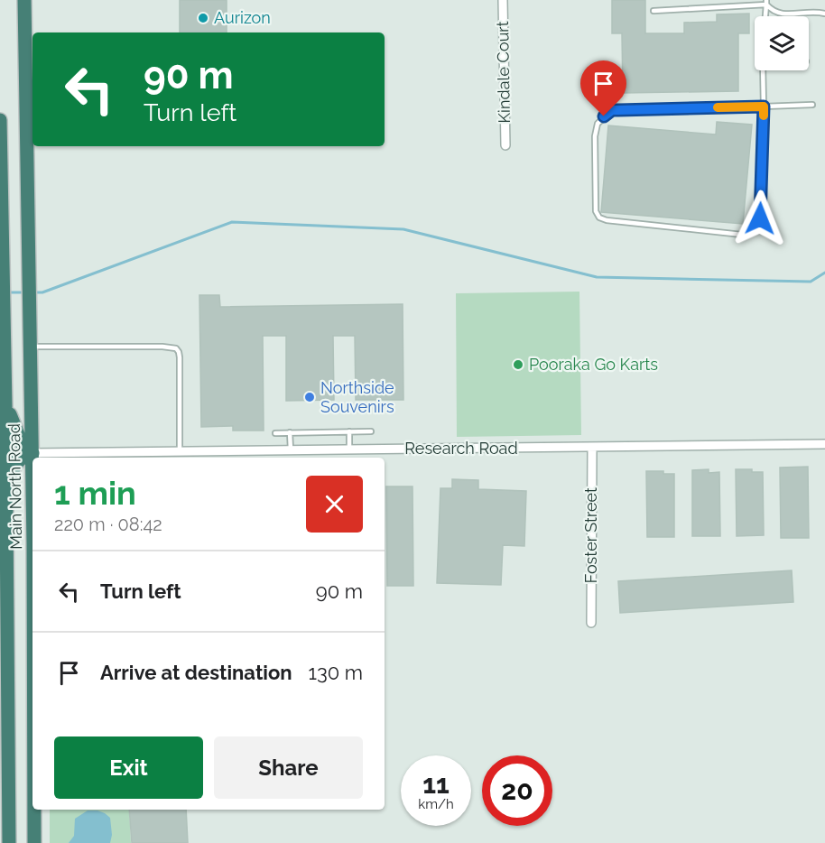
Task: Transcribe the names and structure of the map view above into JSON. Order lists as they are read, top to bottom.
{
  "streets": {
    "highway": ["Main North Road"],
    "street": ["Kindale Court", "Research Road", "Foster Street"]
  },
  "crossings": [
    ["Research Road", "Main North Road"],
    ["Research Road", "Foster Street"]
  ],
  "places": ["Aurizon", "Pooraka Go Karts", "Northside Souvenirs"],
  "page": {
    "turn": ["90 m", "Turn left"],
    "heading": ["1 min", "220 m · 08:42"],
    "list": [
      {
        "name": "Turn left",
        "value": "90 m"
      },
      {
        "name": "Arrive at destination",
        "value": "130 m"
      }
    ],
    "buttons": ["Exit", "Share"],
    "speed": "11 km/h",
    "limit": "20"
  }
}
